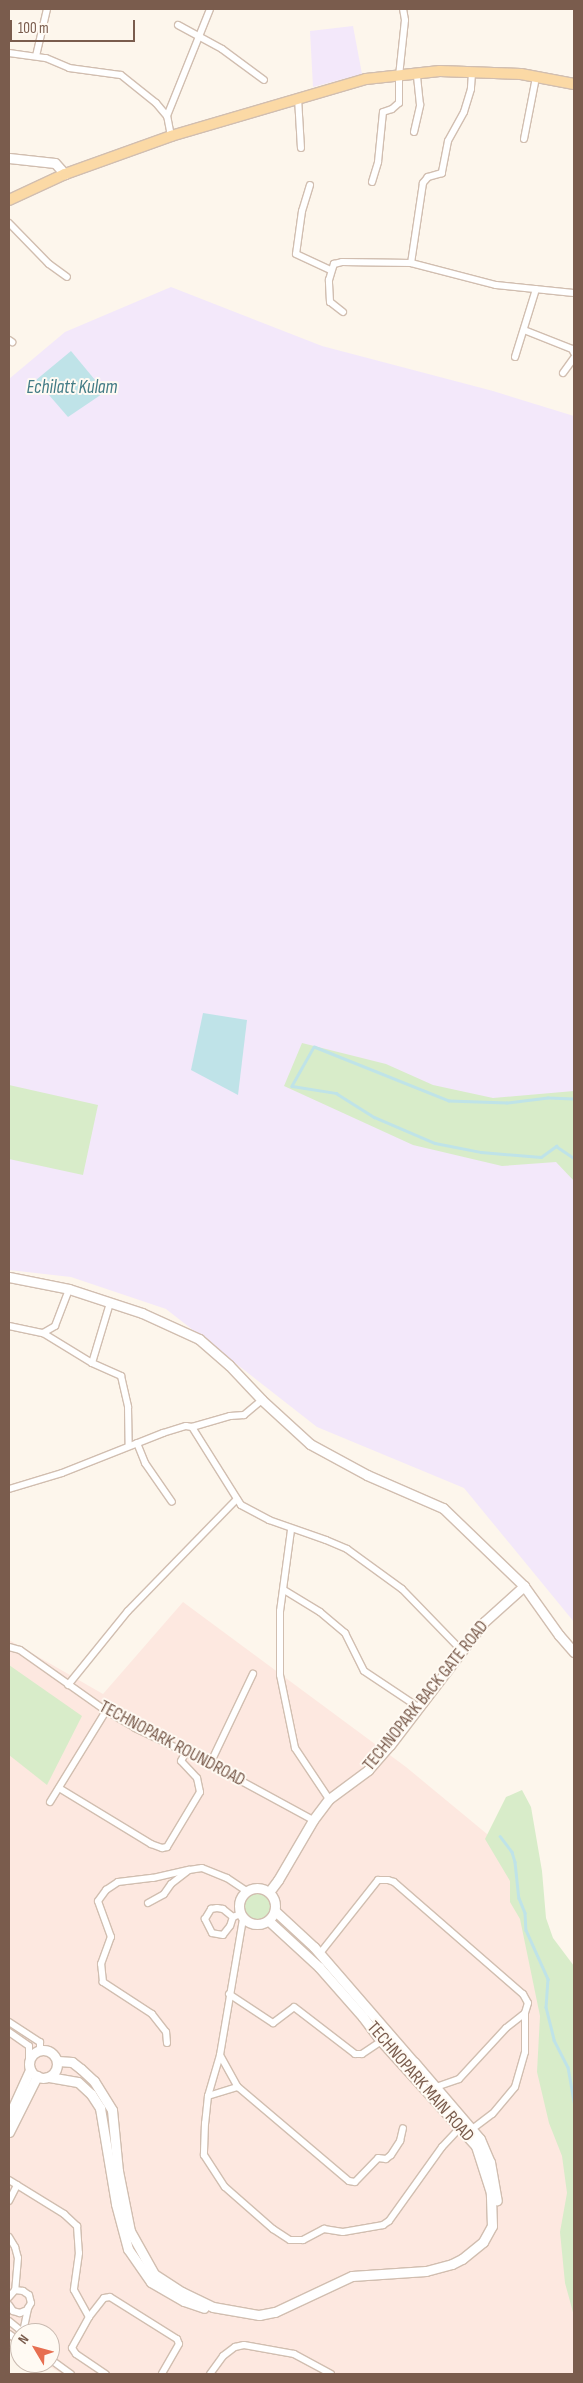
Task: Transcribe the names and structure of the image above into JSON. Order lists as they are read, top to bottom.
{
  "streets": {
    "street": ["TECHNOPARK BACK GATE ROAD", "TECHNOPARK ROUNDROAD", "TECHNOPARK MAIN ROAD"]
  },
  "crossings": [
    ["TECHNOPARK BACK GATE ROAD", "TECHNOPARK ROUNDROAD"],
    ["TECHNOPARK BACK GATE ROAD", "TECHNOPARK MAIN ROAD"]
  ],
  "water": ["Echilatt Kulam"],
  "scale_bar": "100 m",
  "north": "top left"
}
